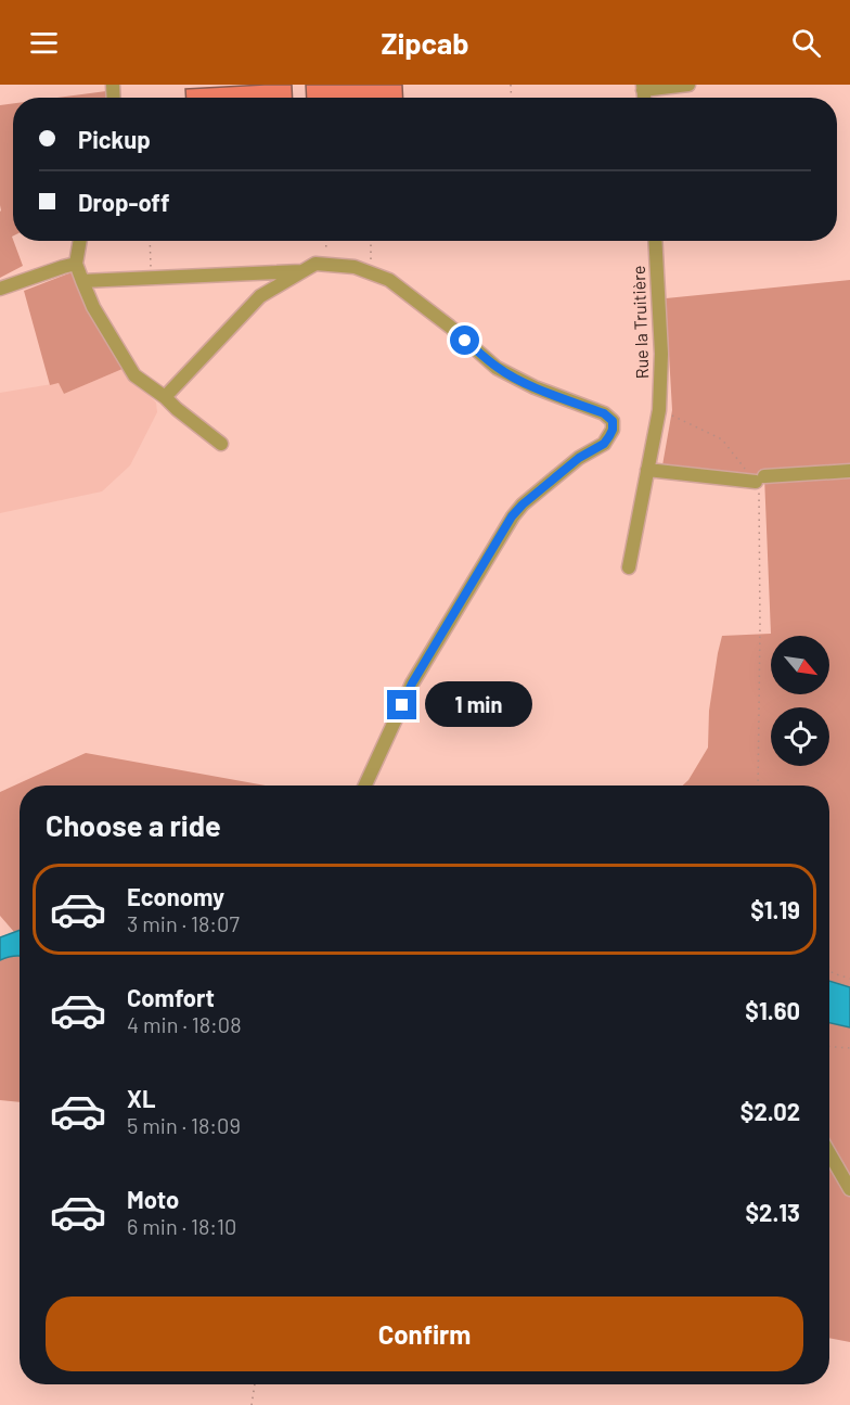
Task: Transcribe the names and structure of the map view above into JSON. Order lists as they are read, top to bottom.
{
  "streets": {
    "street": ["Rue la Truitière"]
  },
  "north": "bottom right",
  "page": {
    "header": "Zipcab",
    "banner": ["Pickup", "Drop-off"],
    "bubble": "1 min",
    "heading": "Choose a ride",
    "list": [
      {
        "name": "Economy",
        "note": "3 min · 18:07",
        "value": "$1.19"
      },
      {
        "name": "Comfort",
        "note": "4 min · 18:08",
        "value": "$1.60"
      },
      {
        "name": "XL",
        "note": "5 min · 18:09",
        "value": "$2.02"
      },
      {
        "name": "Moto",
        "note": "6 min · 18:10",
        "value": "$2.13"
      }
    ],
    "buttons": "Confirm"
  }
}
